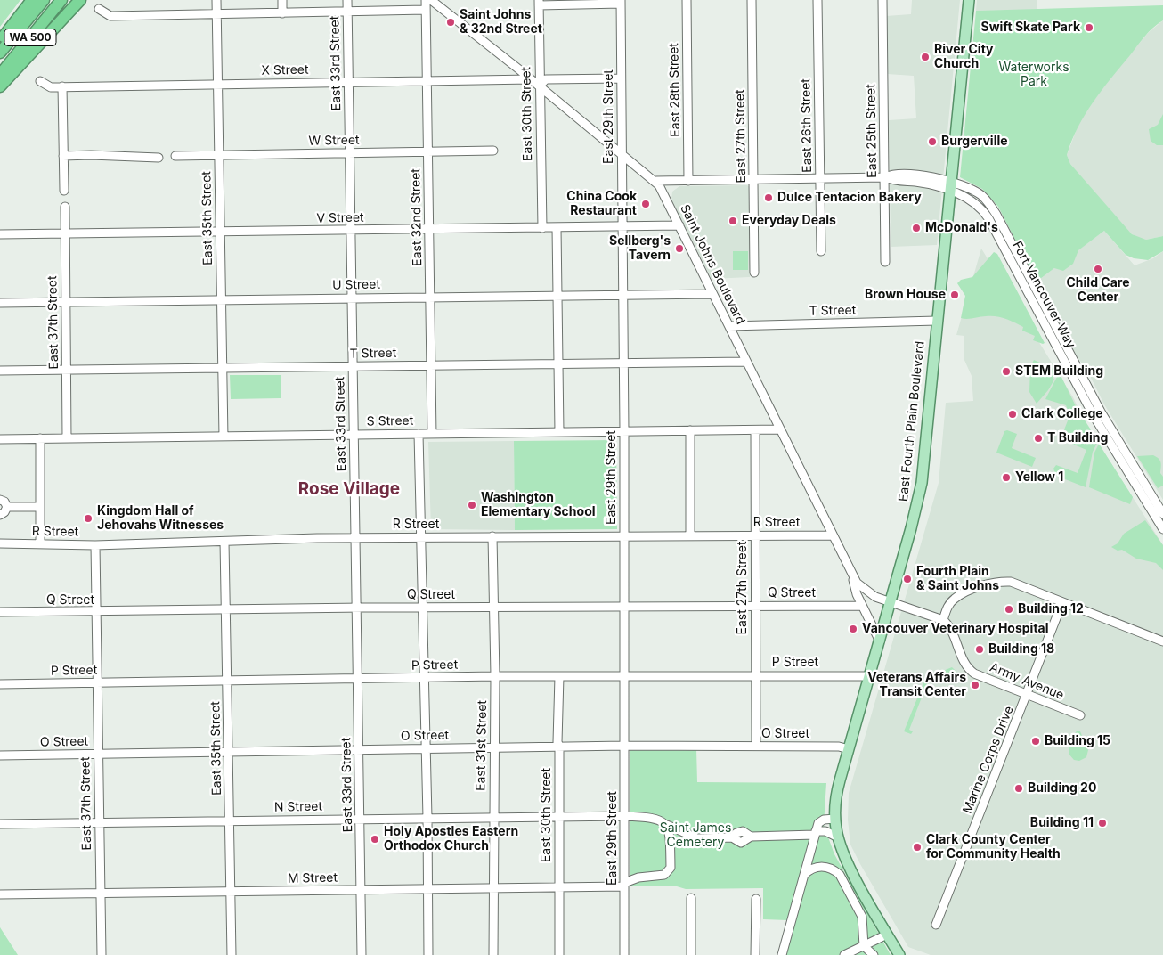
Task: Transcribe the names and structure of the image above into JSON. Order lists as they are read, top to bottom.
{
  "streets": {
    "highway": ["WA 500"],
    "main road": ["East Fourth Plain Boulevard"],
    "street": [
      "East 33rd Street",
      "X Street",
      "East 28th Street",
      "East 30th Street",
      "East 29th Street",
      "East 26th Street",
      "East 25th Street",
      "East 27th Street",
      "W Street",
      "East 32nd Street",
      "East 35th Street",
      "V Street",
      "Saint Johns Boulevard",
      "U Street",
      "Fort Vancouver Way",
      "T Street",
      "East 37th Street",
      "S Street",
      "R Street",
      "Q Street",
      "P Street",
      "Army Avenue",
      "O Street",
      "East 31st Street",
      "Marine Corps Drive",
      "N Street",
      "M Street"
    ]
  },
  "crossings": [
    ["East 33rd Street", "X Street"],
    ["East 33rd Street", "W Street"],
    ["East 33rd Street", "V Street"],
    ["East 33rd Street", "U Street"],
    ["East 33rd Street", "T Street"],
    ["East 33rd Street", "S Street"],
    ["East 33rd Street", "R Street"],
    ["East 33rd Street", "Q Street"],
    ["East 33rd Street", "P Street"],
    ["East 33rd Street", "O Street"],
    ["East 33rd Street", "N Street"],
    ["East 33rd Street", "M Street"],
    ["X Street", "East 32nd Street"],
    ["X Street", "East 35th Street"],
    ["X Street", "Saint Johns Boulevard"],
    ["East 28th Street", "Fort Vancouver Way"],
    ["East 30th Street", "V Street"],
    ["East 30th Street", "Saint Johns Boulevard"],
    ["East 30th Street", "P Street"],
    ["East 30th Street", "O Street"],
    ["East 30th Street", "N Street"],
    ["East 30th Street", "M Street"],
    ["East 29th Street", "V Street"],
    ["East 29th Street", "Saint Johns Boulevard"],
    ["East 29th Street", "U Street"],
    ["East 29th Street", "T Street"],
    ["East 29th Street", "S Street"],
    ["East 29th Street", "R Street"],
    ["East 29th Street", "Q Street"],
    ["East 29th Street", "P Street"],
    ["East 29th Street", "O Street"],
    ["East 29th Street", "N Street"],
    ["East 29th Street", "M Street"],
    ["East 26th Street", "Fort Vancouver Way"],
    ["East 25th Street", "Fort Vancouver Way"],
    ["East 27th Street", "Fort Vancouver Way"],
    ["East 27th Street", "S Street"],
    ["East 27th Street", "R Street"],
    ["East 27th Street", "Q Street"],
    ["East 27th Street", "P Street"],
    ["East 27th Street", "O Street"],
    ["W Street", "East 32nd Street"],
    ["W Street", "East 35th Street"],
    ["East 32nd Street", "V Street"],
    ["East 32nd Street", "U Street"],
    ["East 32nd Street", "T Street"],
    ["East 32nd Street", "S Street"],
    ["East 35th Street", "V Street"],
    ["East 35th Street", "U Street"],
    ["East 35th Street", "T Street"],
    ["East 35th Street", "S Street"],
    ["East 35th Street", "R Street"],
    ["East 35th Street", "Q Street"],
    ["East 35th Street", "P Street"],
    ["East 35th Street", "O Street"],
    ["East 35th Street", "N Street"],
    ["East 35th Street", "M Street"],
    ["V Street", "Saint Johns Boulevard"],
    ["V Street", "East 37th Street"],
    ["Saint Johns Boulevard", "U Street"],
    ["Saint Johns Boulevard", "Fort Vancouver Way"],
    ["Saint Johns Boulevard", "T Street"],
    ["Saint Johns Boulevard", "S Street"],
    ["Saint Johns Boulevard", "East Fourth Plain Boulevard"],
    ["Saint Johns Boulevard", "R Street"],
    ["U Street", "East 37th Street"],
    ["Fort Vancouver Way", "East Fourth Plain Boulevard"],
    ["T Street", "East 37th Street"],
    ["T Street", "East Fourth Plain Boulevard"],
    ["East 37th Street", "S Street"],
    ["East 37th Street", "R Street"],
    ["East 37th Street", "Q Street"],
    ["East 37th Street", "P Street"],
    ["East 37th Street", "O Street"],
    ["East 37th Street", "N Street"],
    ["East 37th Street", "M Street"],
    ["East Fourth Plain Boulevard", "P Street"],
    ["East Fourth Plain Boulevard", "O Street"],
    ["R Street", "East 31st Street"],
    ["Q Street", "East 31st Street"],
    ["P Street", "East 31st Street"],
    ["Army Avenue", "Marine Corps Drive"],
    ["O Street", "East 31st Street"],
    ["East 31st Street", "N Street"],
    ["East 31st Street", "M Street"],
    ["N Street", "M Street"]
  ],
  "districts": ["Rose Village"],
  "parks": ["Waterworks Park", "Saint James Cemetery"],
  "places": [
    "Saint Johns & 32nd Street",
    "Swift Skate Park",
    "River City Church",
    "Burgerville",
    "Dulce Tentacion Bakery",
    "China Cook Restaurant",
    "Everyday Deals",
    "McDonald's",
    "Sellberg's Tavern",
    "Child Care Center",
    "Brown House",
    "STEM Building",
    "Clark College",
    "T Building",
    "Yellow 1",
    "Washington Elementary School",
    "Kingdom Hall of Jehovahs Witnesses",
    "Fourth Plain & Saint Johns",
    "Building 12",
    "Vancouver Veterinary Hospital",
    "Building 18",
    "Veterans Affairs Transit Center",
    "Building 15",
    "Building 20",
    "Building 11",
    "Holy Apostles Eastern Orthodox Church",
    "Clark County Center for Community Health"
  ]
}
